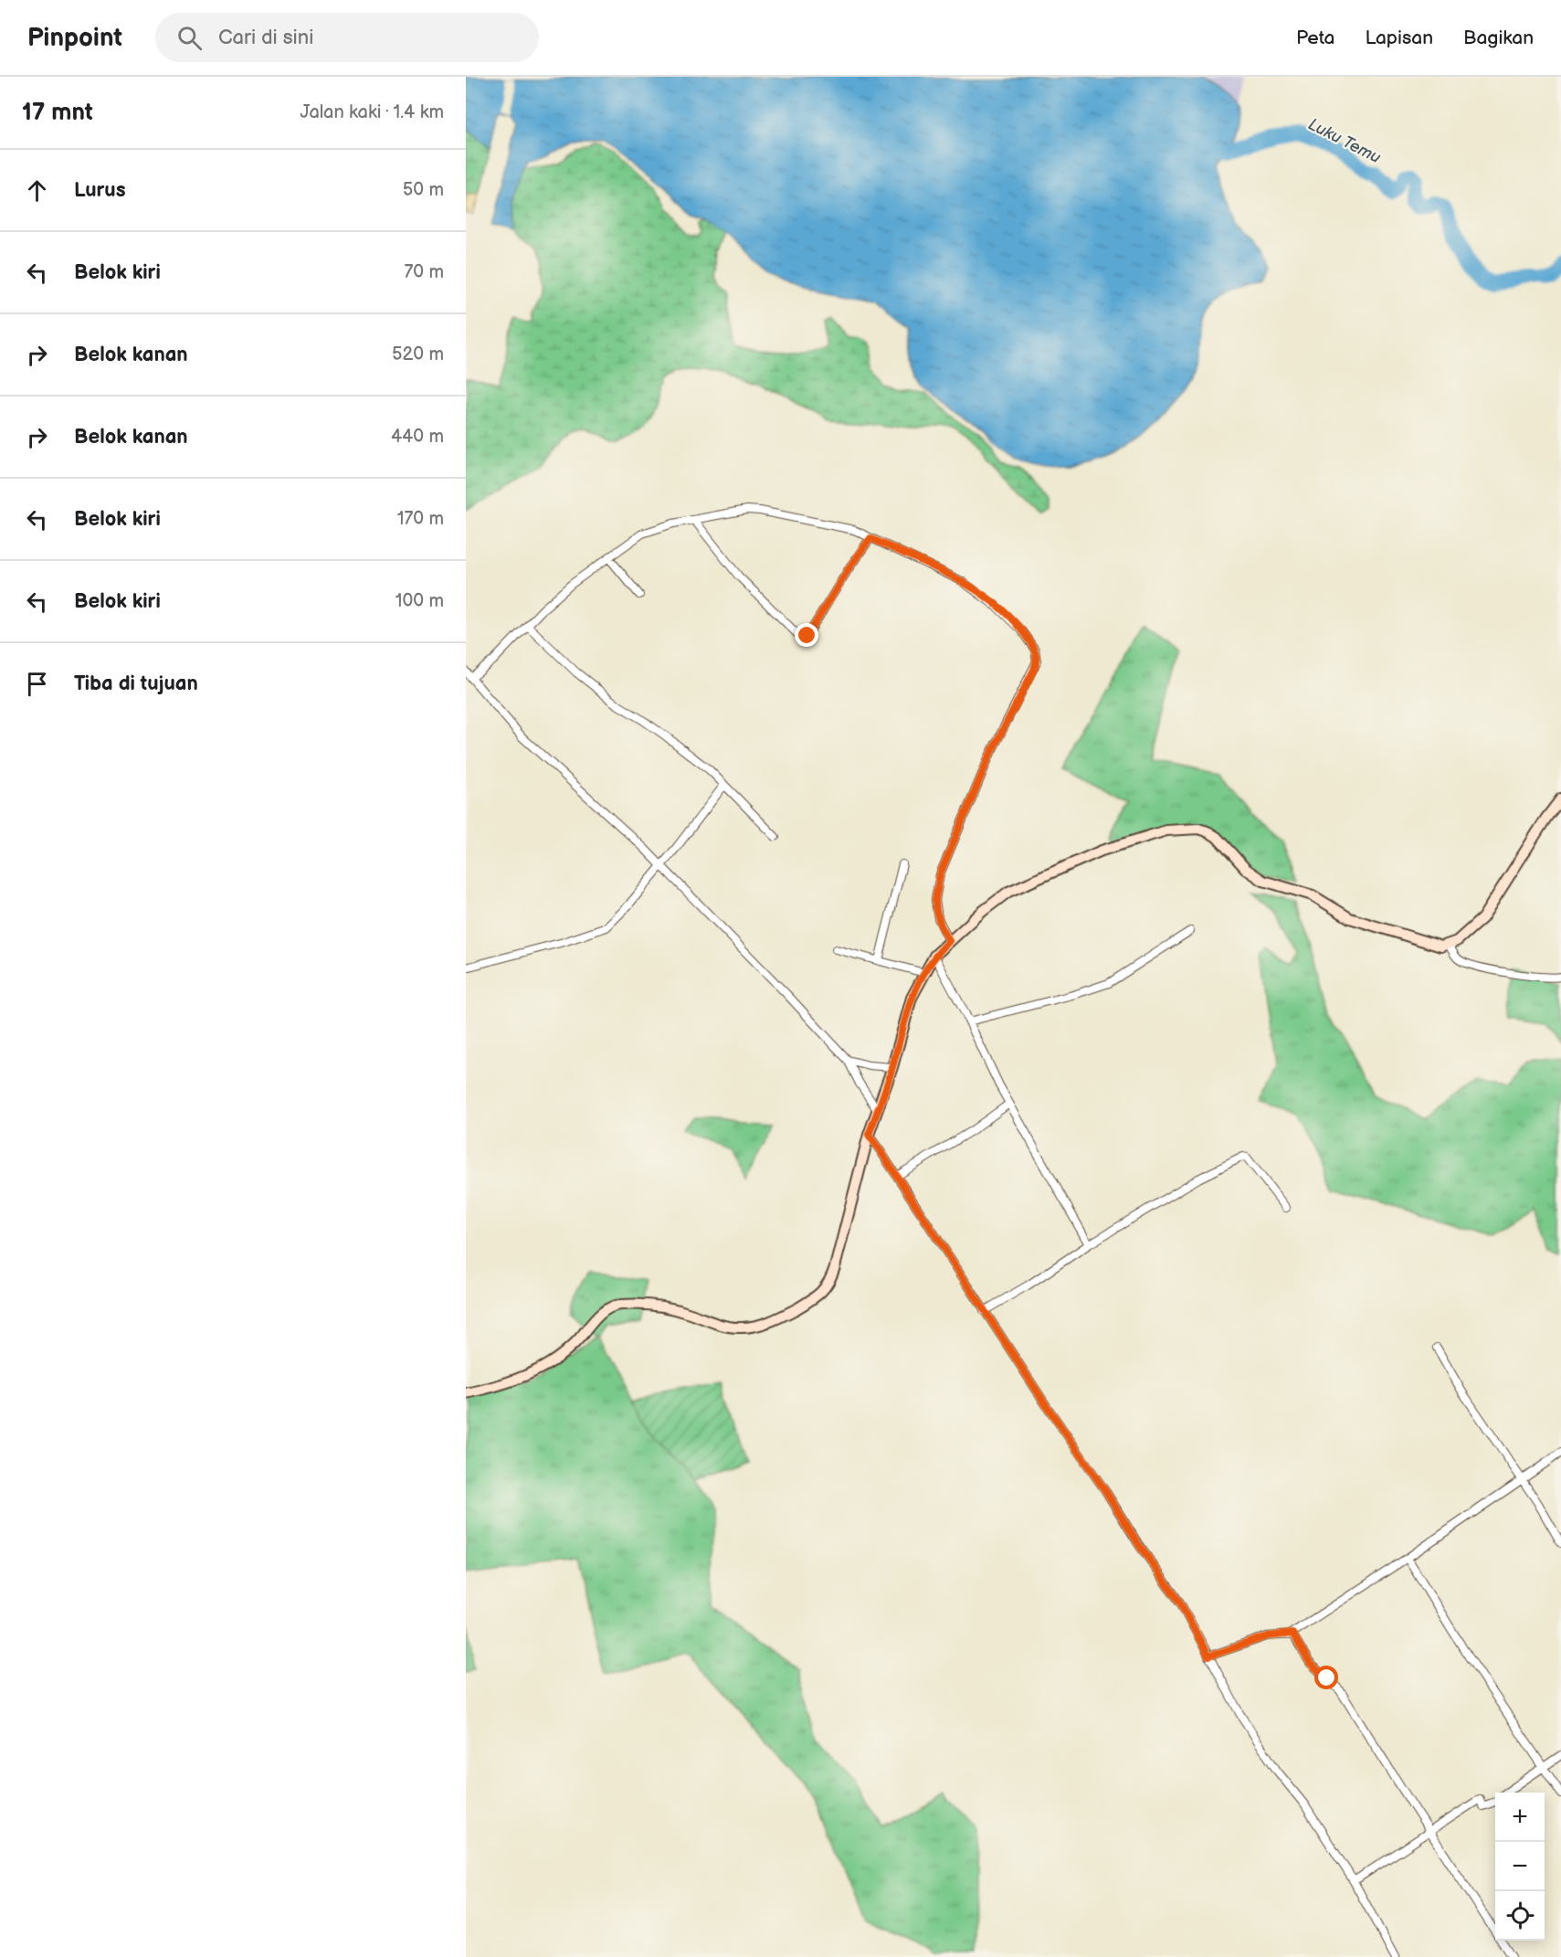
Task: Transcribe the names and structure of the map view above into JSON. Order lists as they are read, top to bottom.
{
  "water": ["Luku Temu"],
  "page": {
    "header": "Pinpoint",
    "search": "Cari di sini",
    "nav": ["Peta", "Lapisan", "Bagikan"],
    "heading": ["17 mnt", "Jalan kaki · 1.4 km"],
    "list": [
      ["Lurus", "50 m"],
      ["Belok kiri", "70 m"],
      ["Belok kanan", "520 m"],
      ["Belok kanan", "440 m"],
      ["Belok kiri", "170 m"],
      ["Belok kiri", "100 m"],
      "Tiba di tujuan"
    ],
    "map_buttons": ["+", "−"]
  }
}
